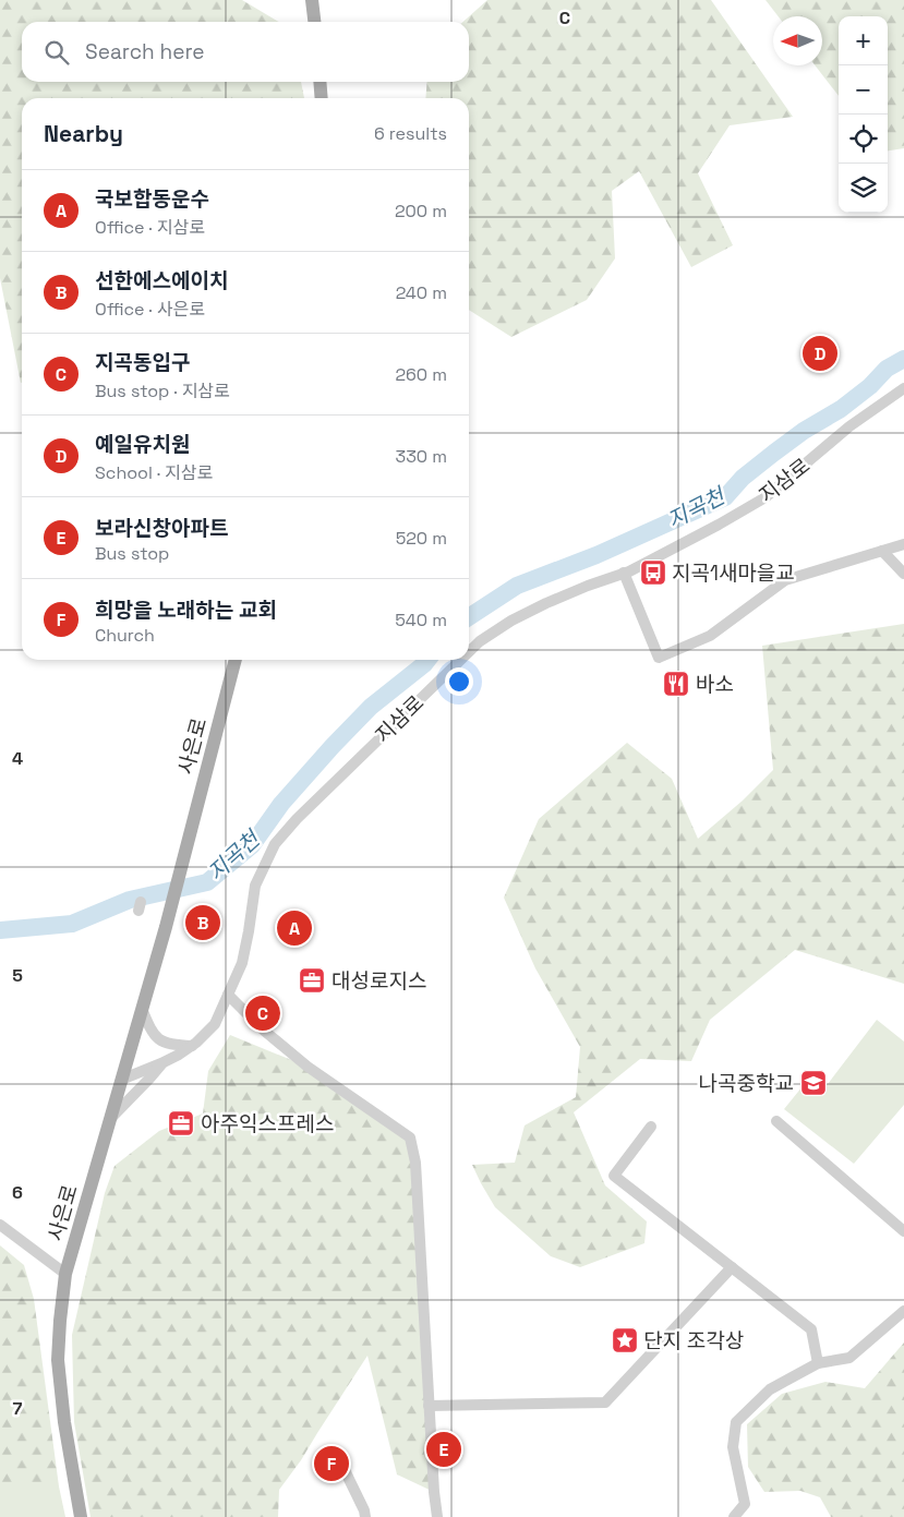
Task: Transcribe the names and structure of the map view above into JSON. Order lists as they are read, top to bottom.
{
  "streets": {
    "main road": ["사은로"],
    "street": ["지삼로"]
  },
  "crossings": [
    ["지삼로", "사은로"]
  ],
  "water": ["지곡천"],
  "places": {
    "bus stop": ["지곡1새마을교"],
    "restaurant": ["바소"],
    "office": ["대성로지스", "아주익스프레스"],
    "school or university": ["나곡중학교"],
    "place": ["단지 조각상"]
  },
  "north": "left",
  "page": {
    "map_buttons": ["+", "−"],
    "search": "Search here",
    "heading": ["Nearby", "6 results"],
    "list": [
      {
        "mark": "A",
        "name": "국보합동운수",
        "note": "Office · 지삼로",
        "value": "200 m"
      },
      {
        "mark": "B",
        "name": "선한에스에이치",
        "note": "Office · 사은로",
        "value": "240 m"
      },
      {
        "mark": "C",
        "name": "지곡동입구",
        "note": "Bus stop · 지삼로",
        "value": "260 m"
      },
      {
        "mark": "D",
        "name": "예일유치원",
        "note": "School · 지삼로",
        "value": "330 m"
      },
      {
        "mark": "E",
        "name": "보라신창아파트",
        "note": "Bus stop",
        "value": "520 m"
      },
      {
        "mark": "F",
        "name": "희망을 노래하는 교회",
        "note": "Church",
        "value": "540 m"
      }
    ],
    "pins": [
      "D",
      "B",
      "A",
      "C",
      "E",
      "F"
    ]
  },
  "grid": {
    "columns": ["C"],
    "rows": [
      "4",
      "5",
      "6",
      "7"
    ]
  }
}
